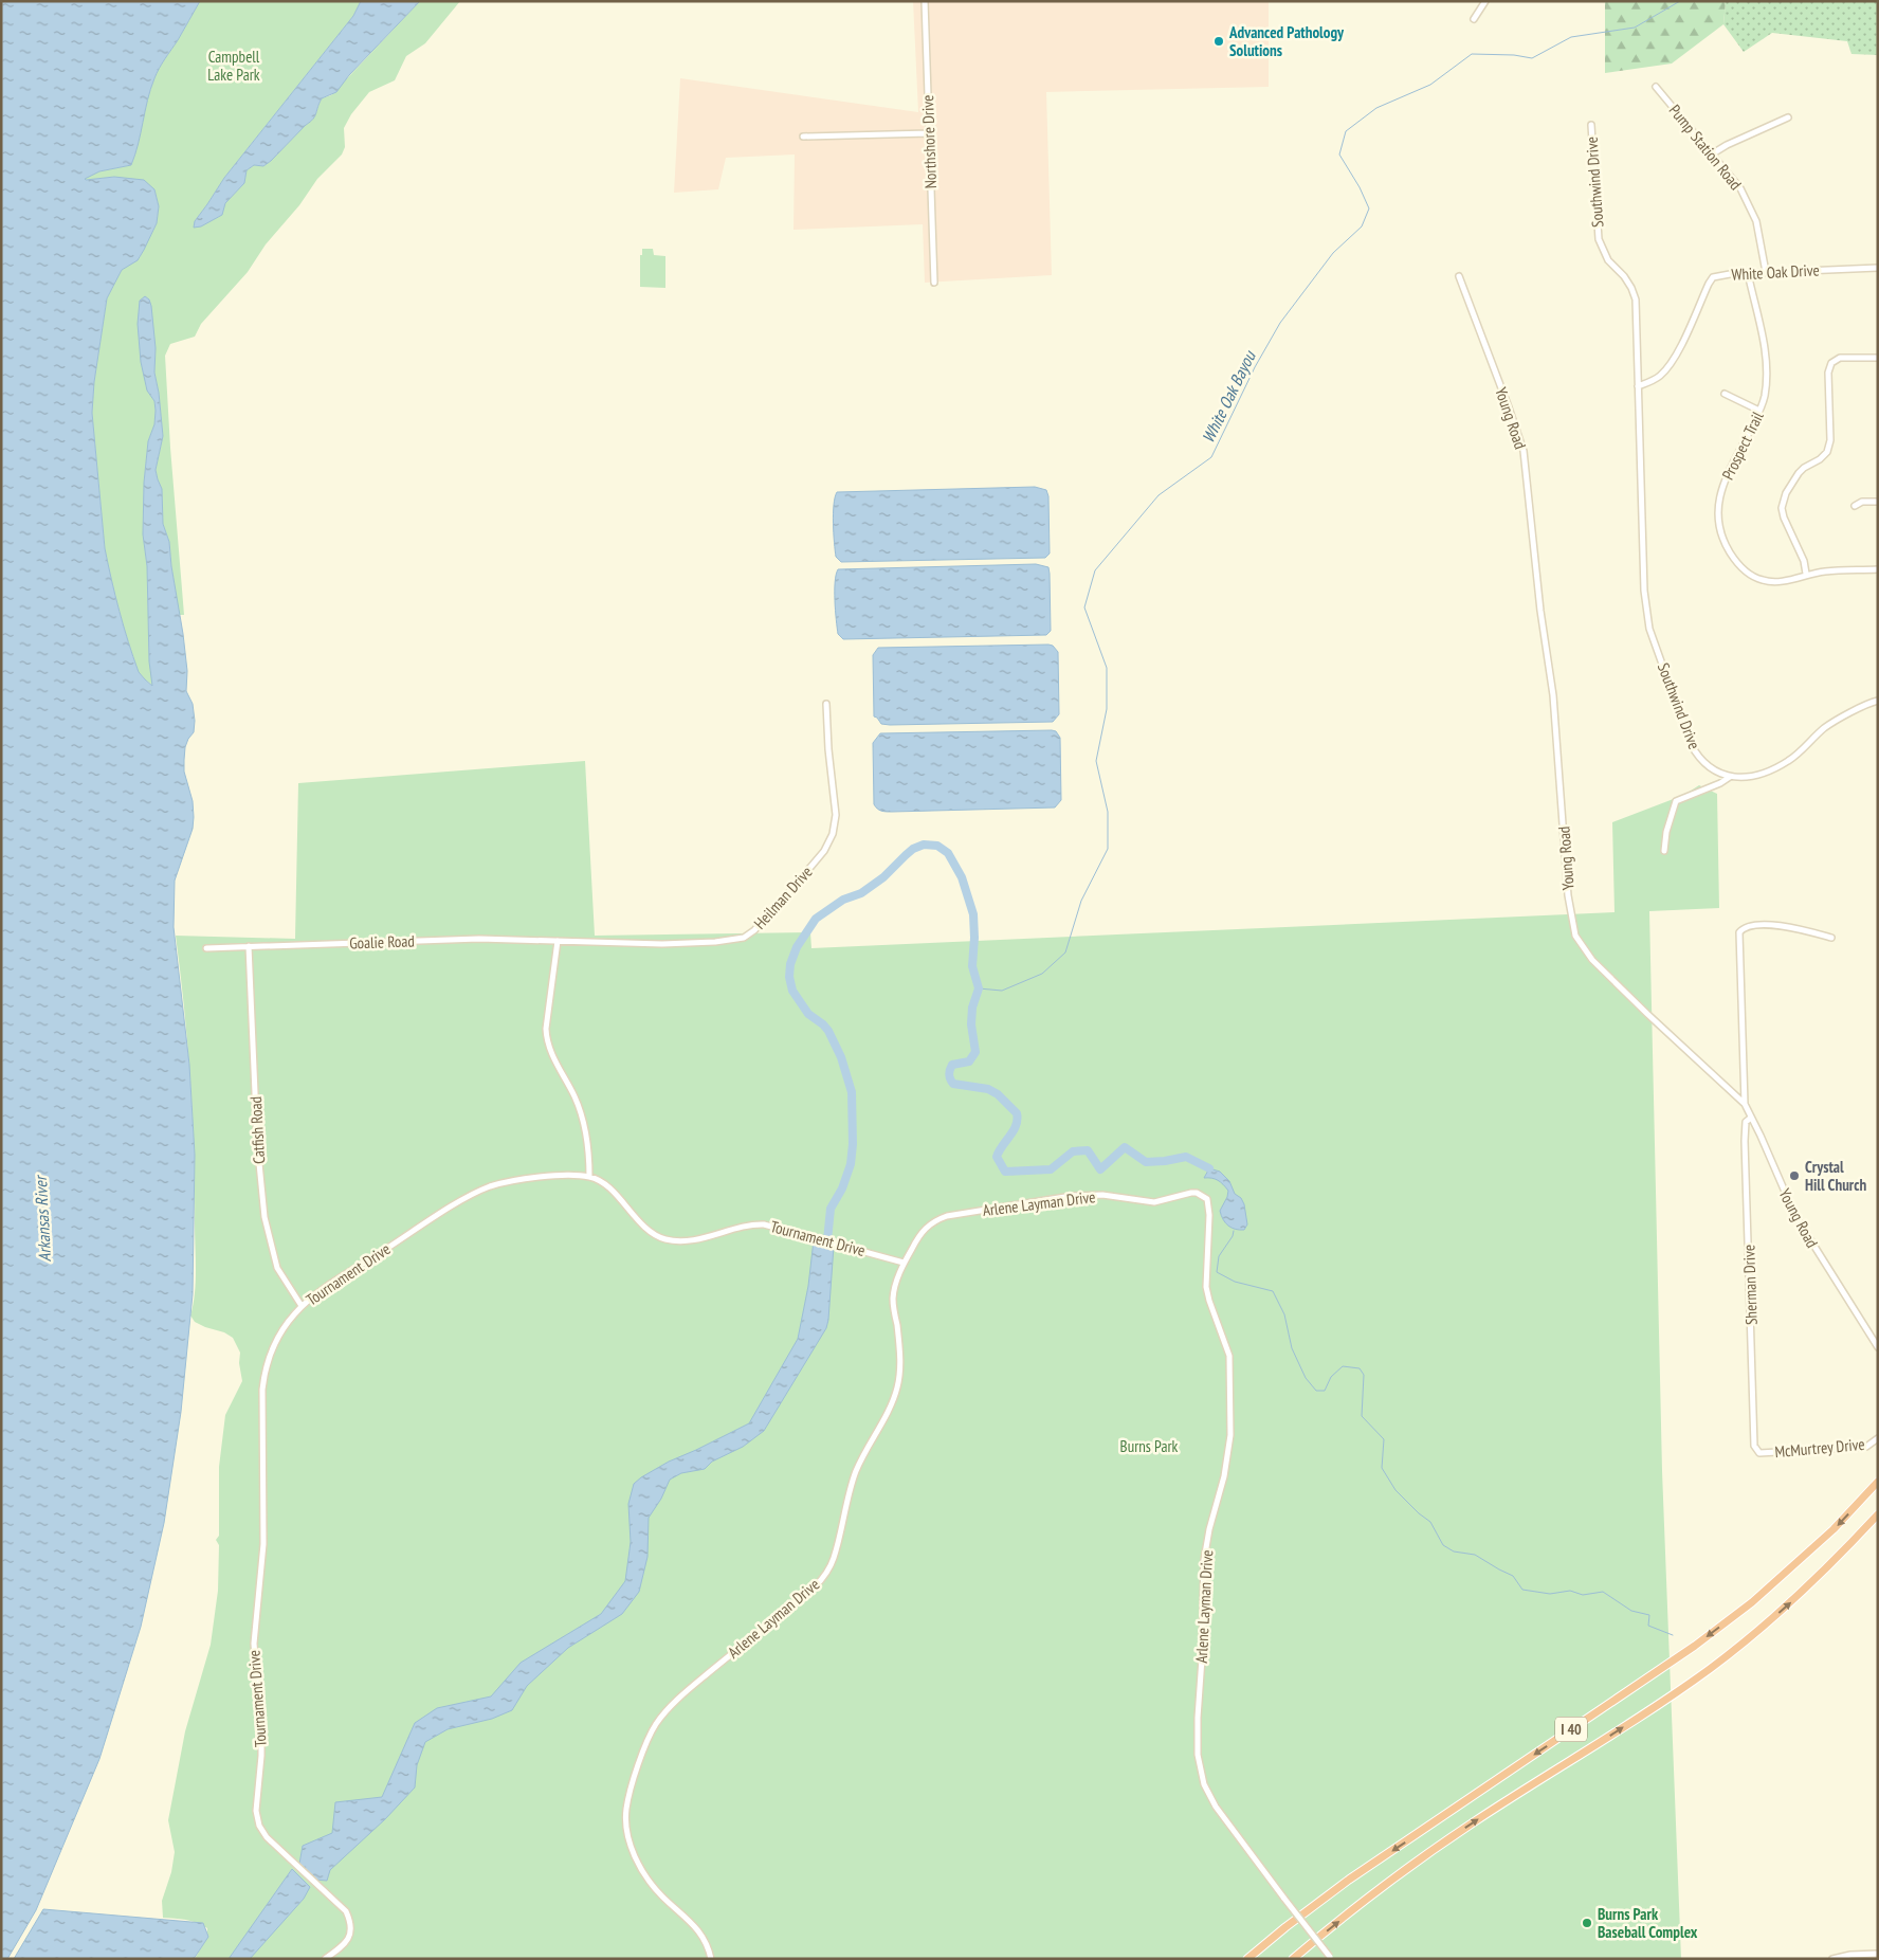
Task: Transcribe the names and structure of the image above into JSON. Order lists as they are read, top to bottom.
{
  "streets": {
    "highway": ["I 40"],
    "street": [
      "Northshore Drive",
      "Pump Station Road",
      "Southwind Drive",
      "White Oak Drive",
      "Young Road",
      "Prospect Trail",
      "Heilman Drive",
      "Goalie Road",
      "Catfish Road",
      "Arlene Layman Drive",
      "Tournament Drive",
      "Sherman Drive",
      "McMurtrey Drive"
    ]
  },
  "crossings": [
    ["Pump Station Road", "White Oak Drive"],
    ["Southwind Drive", "White Oak Drive"],
    ["White Oak Drive", "Prospect Trail"],
    ["Young Road", "Sherman Drive"],
    ["Heilman Drive", "Goalie Road"],
    ["Goalie Road", "Catfish Road"],
    ["Catfish Road", "Tournament Drive"],
    ["Arlene Layman Drive", "Tournament Drive"],
    ["Sherman Drive", "McMurtrey Drive"]
  ],
  "water": ["White Oak Bayou", "Arkansas River"],
  "parks": ["Campbell Lake Park", "Burns Park"],
  "places": ["Advanced Pathology Solutions", "Crystal Hill Church", "Burns Park Baseball Complex"]
}
